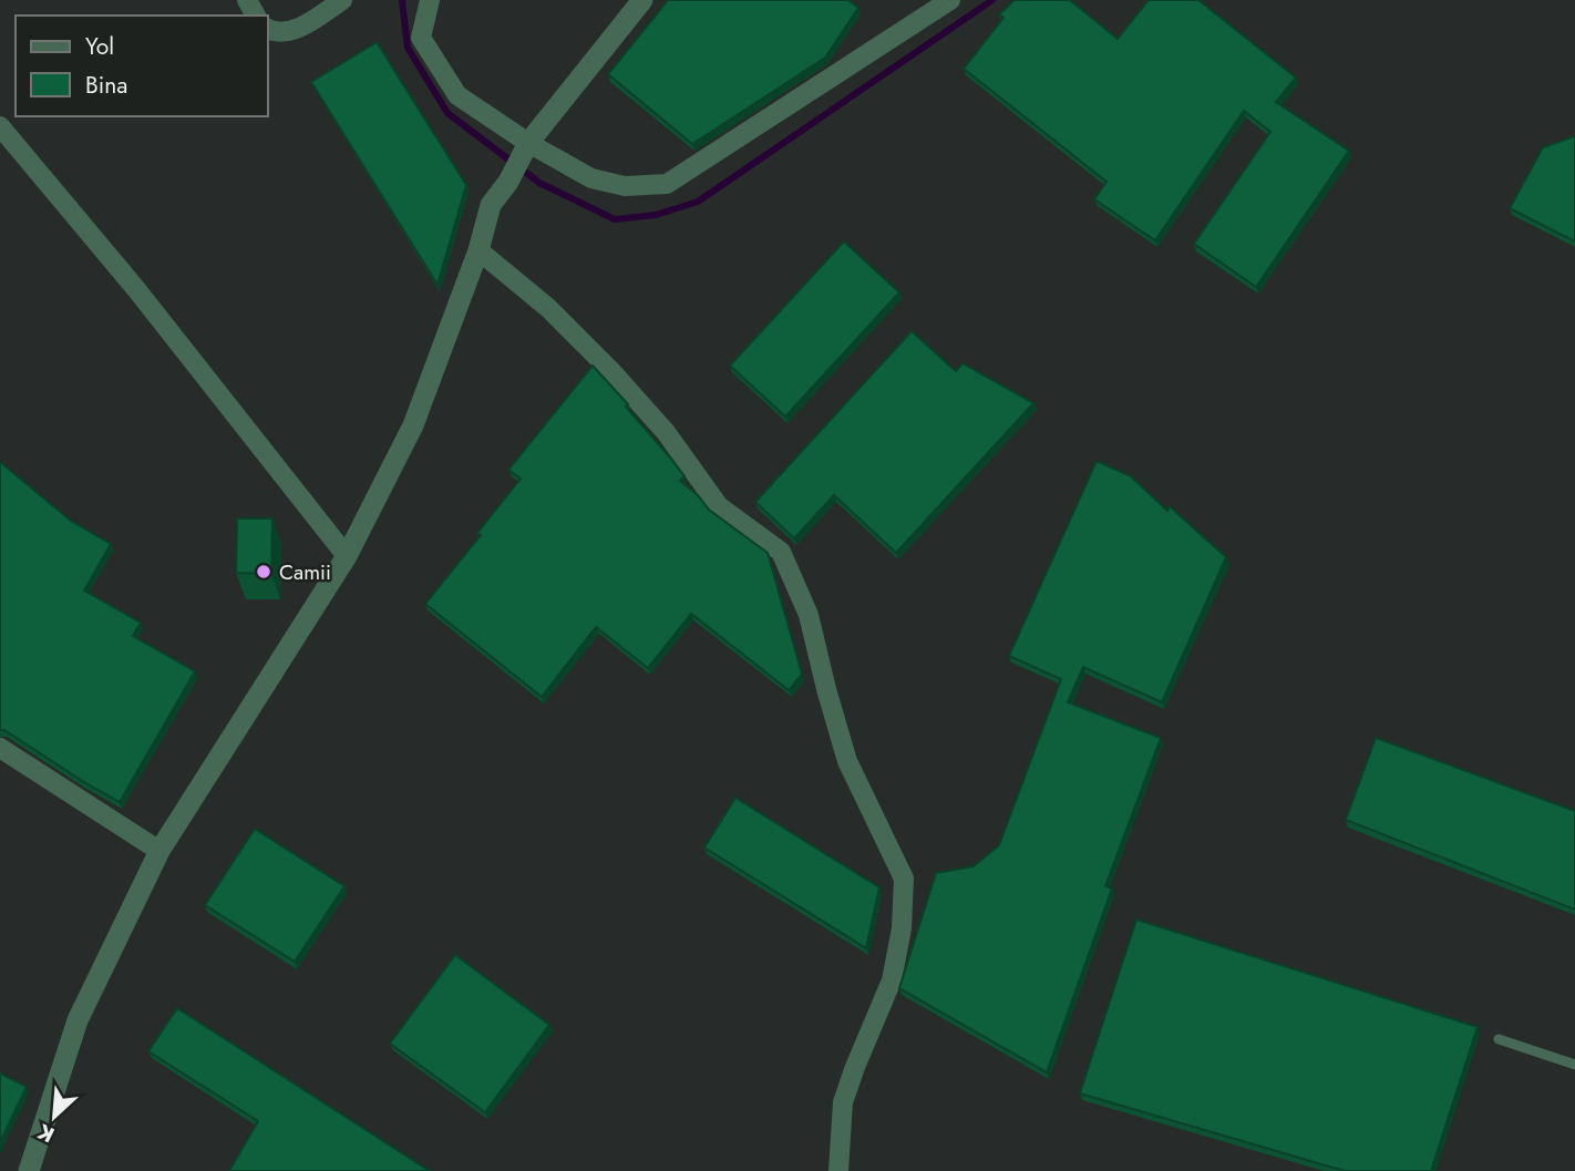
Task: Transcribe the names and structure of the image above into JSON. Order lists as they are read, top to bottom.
{
  "places": ["Camii"],
  "legend": ["Yol", "Bina"],
  "north": "bottom left"
}
